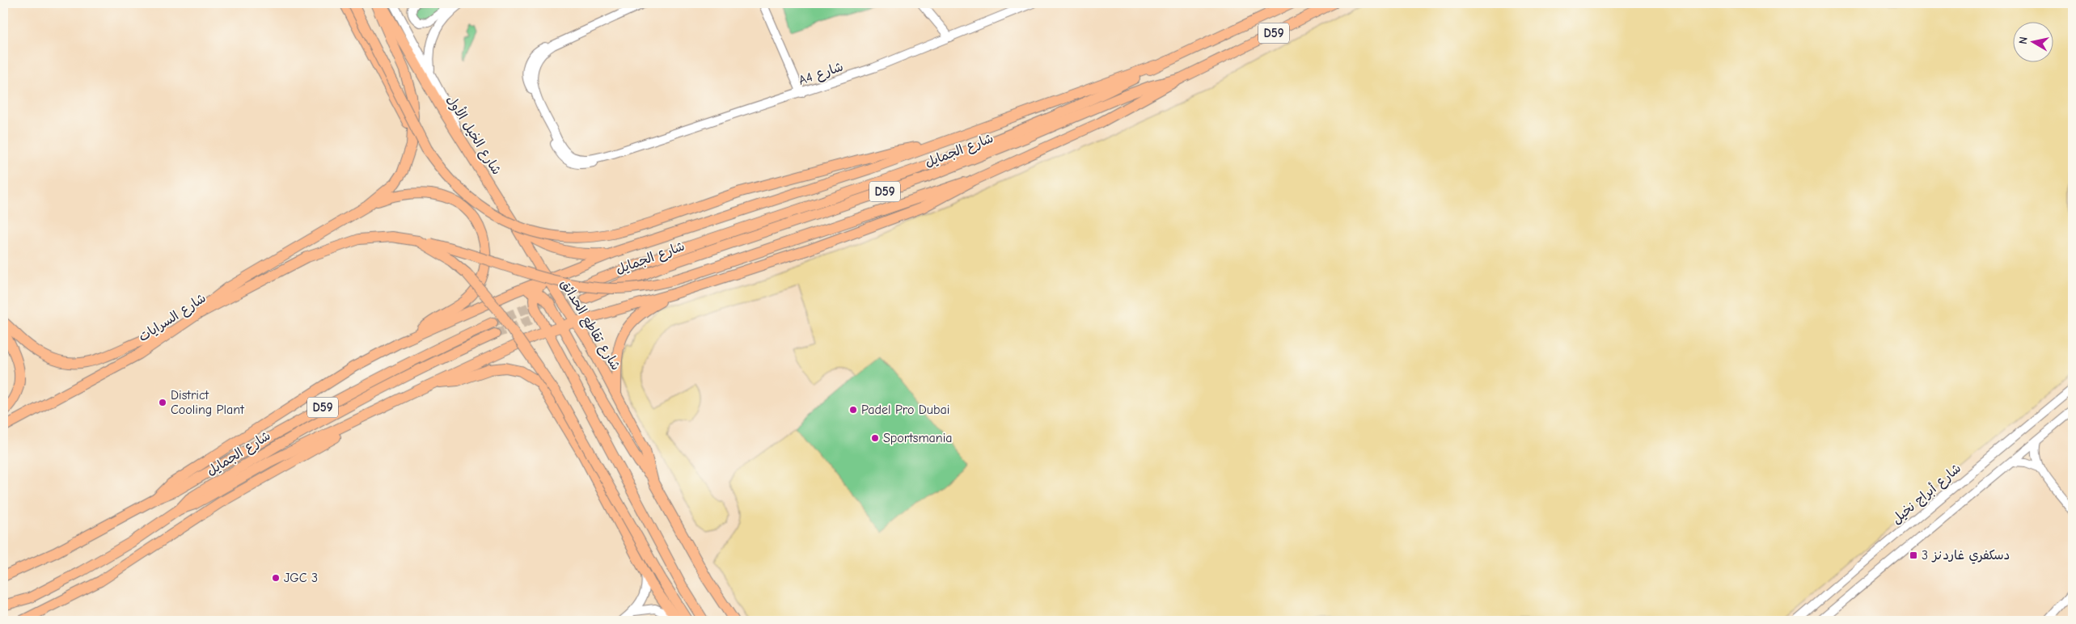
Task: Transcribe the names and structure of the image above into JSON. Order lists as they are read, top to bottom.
{
  "streets": {
    "main road": [
      "D59",
      "شارع الخيل الأول",
      "شارع الجمايل",
      "شارع السرايات",
      "شارع تقاطع الحدائق"
    ],
    "street": ["A4 شارع", "شارع أبراج نخيل"]
  },
  "crossings": [
    ["شارع الخيل الأول", "شارع تقاطع الحدائق"]
  ],
  "places": {
    "other": [
      "District Cooling Plant",
      "Padel Pro Dubai",
      "Sportsmania",
      "JGC 3"
    ],
    "transit": ["دسكفري غاردنز 3"]
  },
  "north": "left"
}
